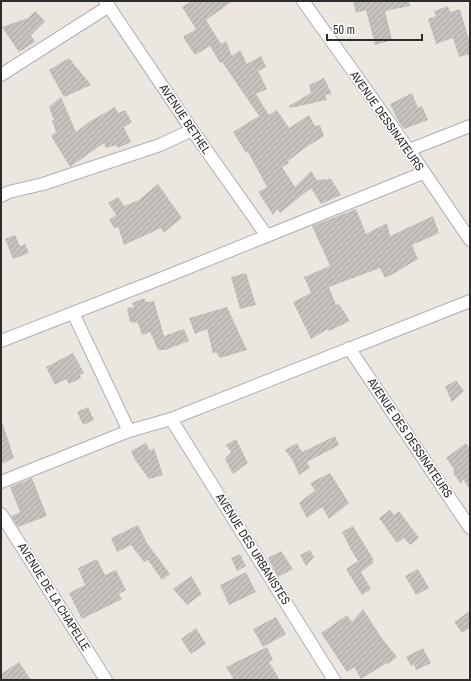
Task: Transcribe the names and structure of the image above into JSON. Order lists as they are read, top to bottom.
{
  "streets": {
    "street": [
      "AVENUE BETHEL",
      "AVENUE DESSINATEURS",
      "AVENUE DES DESSINATEURS",
      "AVENUE DES URBANISTES",
      "AVENUE DE LA CHAPELLE"
    ]
  },
  "scale_bar": "50 m"
}
